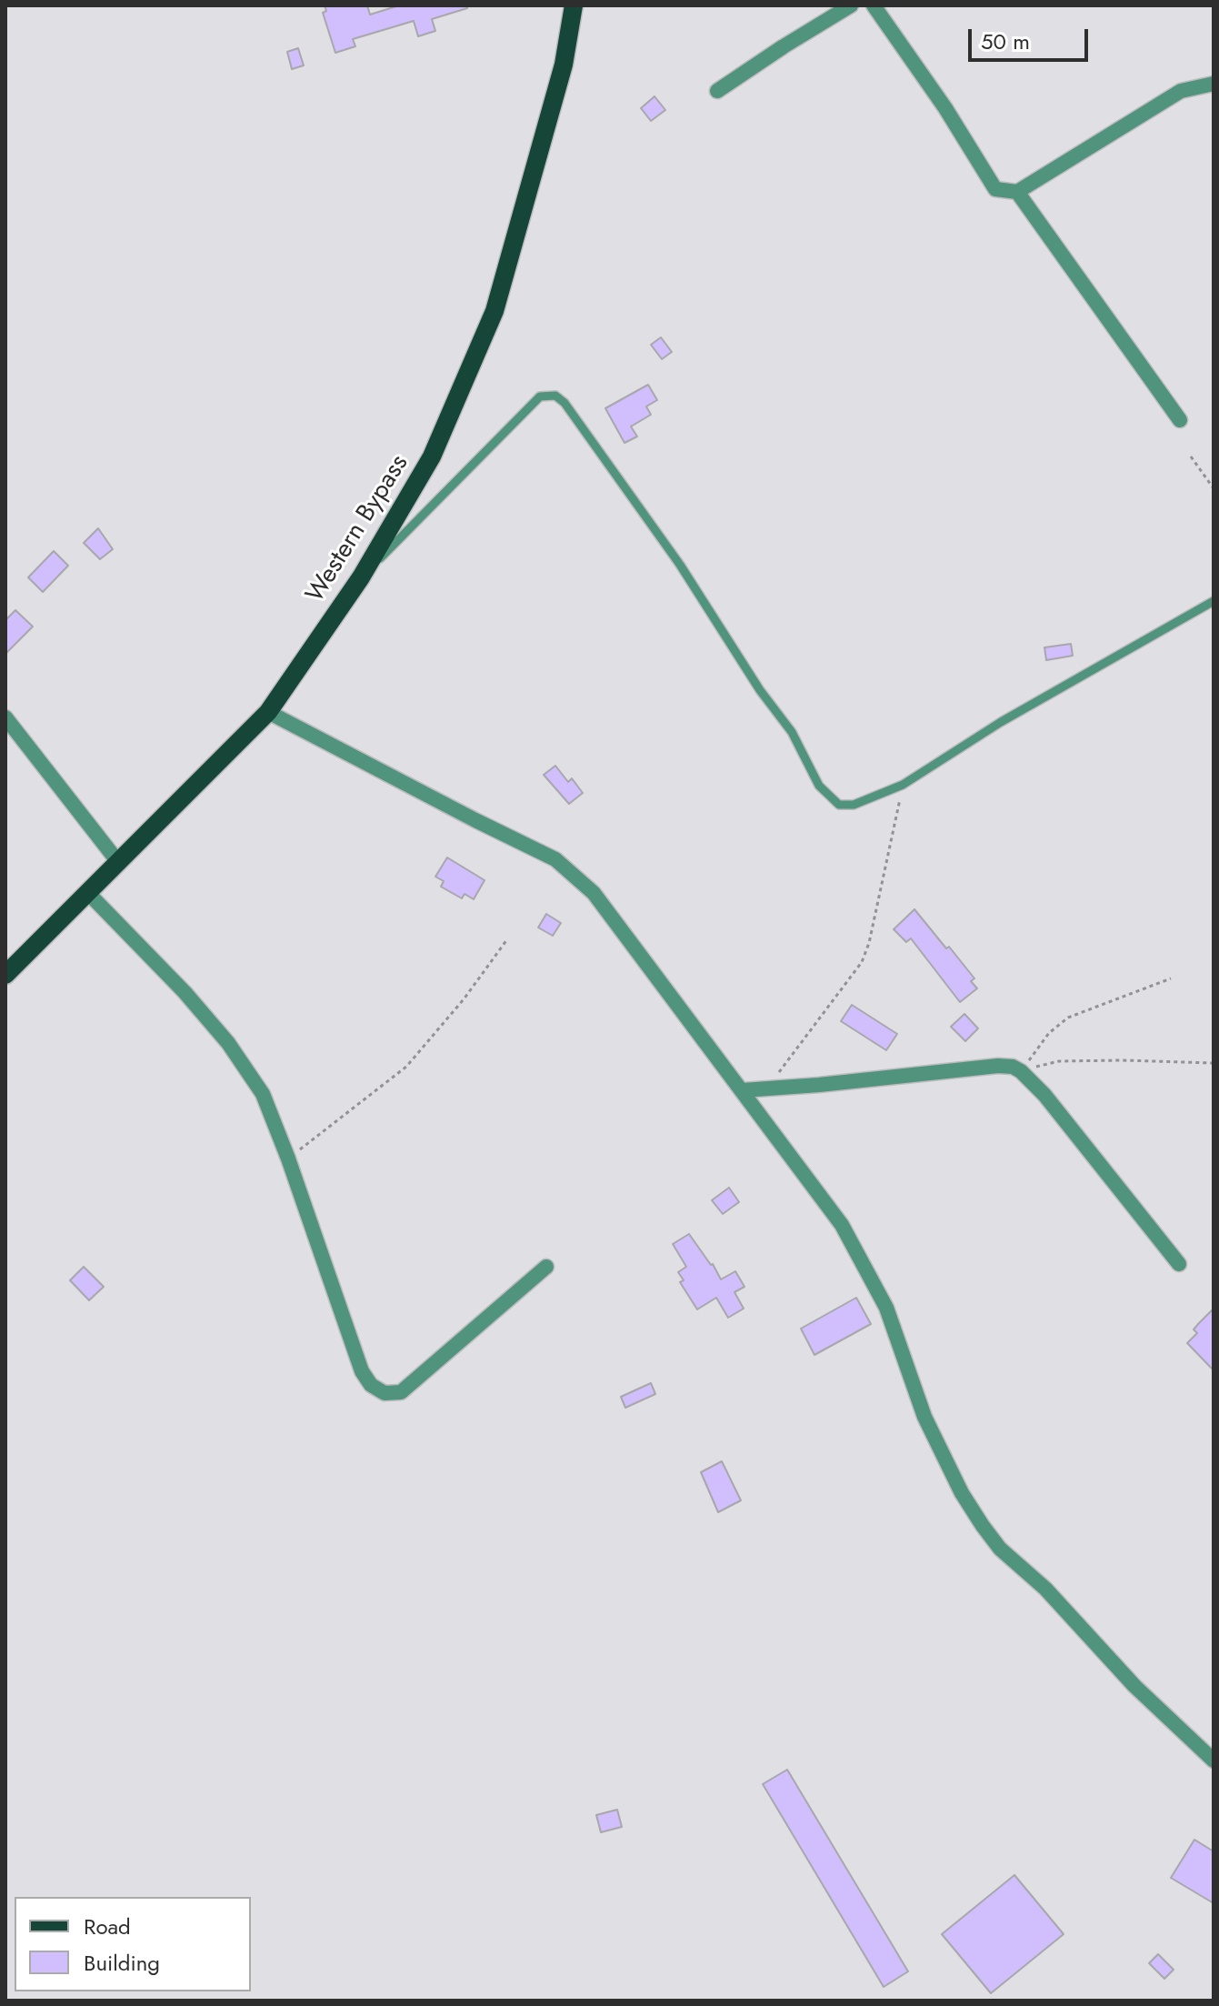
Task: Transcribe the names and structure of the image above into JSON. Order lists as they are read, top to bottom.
{
  "streets": {
    "main road": ["Western Bypass"]
  },
  "legend": ["Road", "Building"],
  "scale_bar": "50 m"
}
